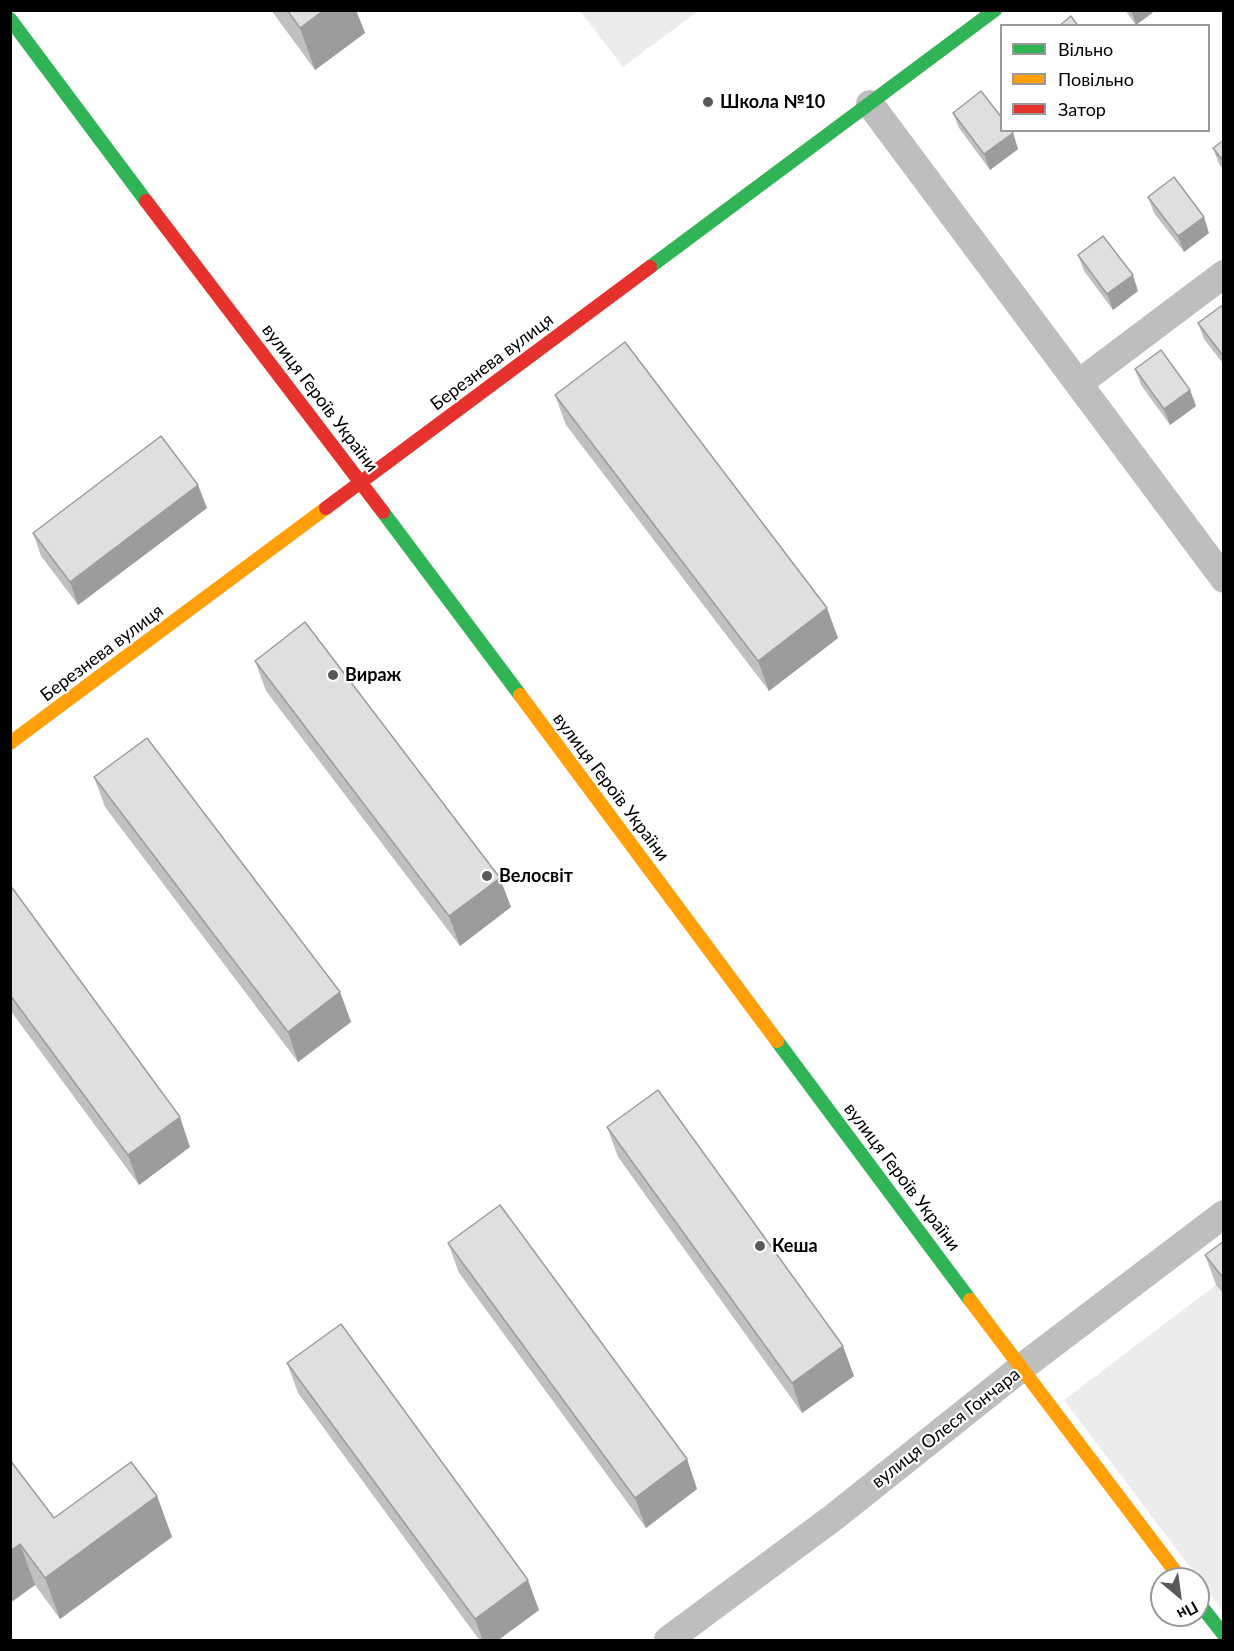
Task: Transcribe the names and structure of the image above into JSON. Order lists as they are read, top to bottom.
{
  "streets": {
    "street": ["Березнева вулиця", "вулиця Героїв України", "вулиця Олеся Гончара"]
  },
  "crossings": [
    ["Березнева вулиця", "вулиця Героїв України"],
    ["вулиця Героїв України", "вулиця Олеся Гончара"]
  ],
  "places": [
    "Школа №10",
    "Вираж",
    "Велосвіт",
    "Кеша"
  ],
  "legend": ["Вільно", "Повільно", "Затор"],
  "north": "bottom right"
}
